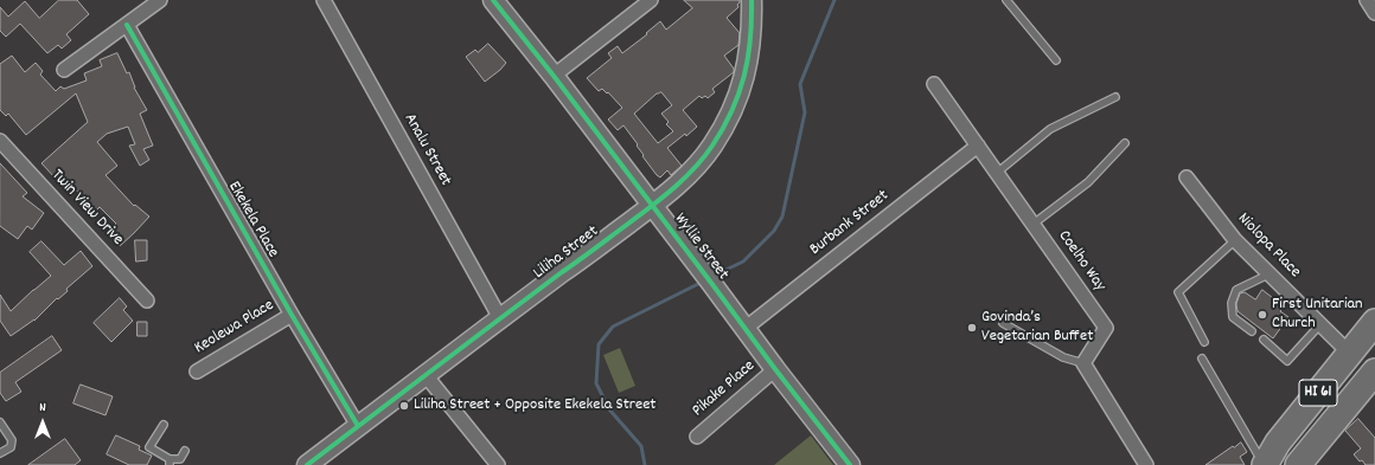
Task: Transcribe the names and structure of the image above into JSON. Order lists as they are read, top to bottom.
{
  "streets": {
    "highway": ["HI 61"],
    "street": [
      "Analu Street",
      "Twin View Drive",
      "Ekekela Place",
      "Burbank Street",
      "Niolopa Place",
      "Wyllie Street",
      "Liliha Street",
      "Coelho Way",
      "Keolewa Place",
      "Pikake Place"
    ]
  },
  "crossings": [
    ["Analu Street", "Liliha Street"],
    ["Ekekela Place", "Liliha Street"],
    ["Ekekela Place", "Keolewa Place"],
    ["Burbank Street", "Wyllie Street"],
    ["Burbank Street", "Coelho Way"],
    ["Niolopa Place", "HI 61"],
    ["Wyllie Street", "Liliha Street"],
    ["Wyllie Street", "Pikake Place"]
  ],
  "places": ["First Unitarian Church", "Govinda’s Vegetarian Buffet", "Liliha Street + Opposite Ekekela Street"],
  "north": "top"
}
